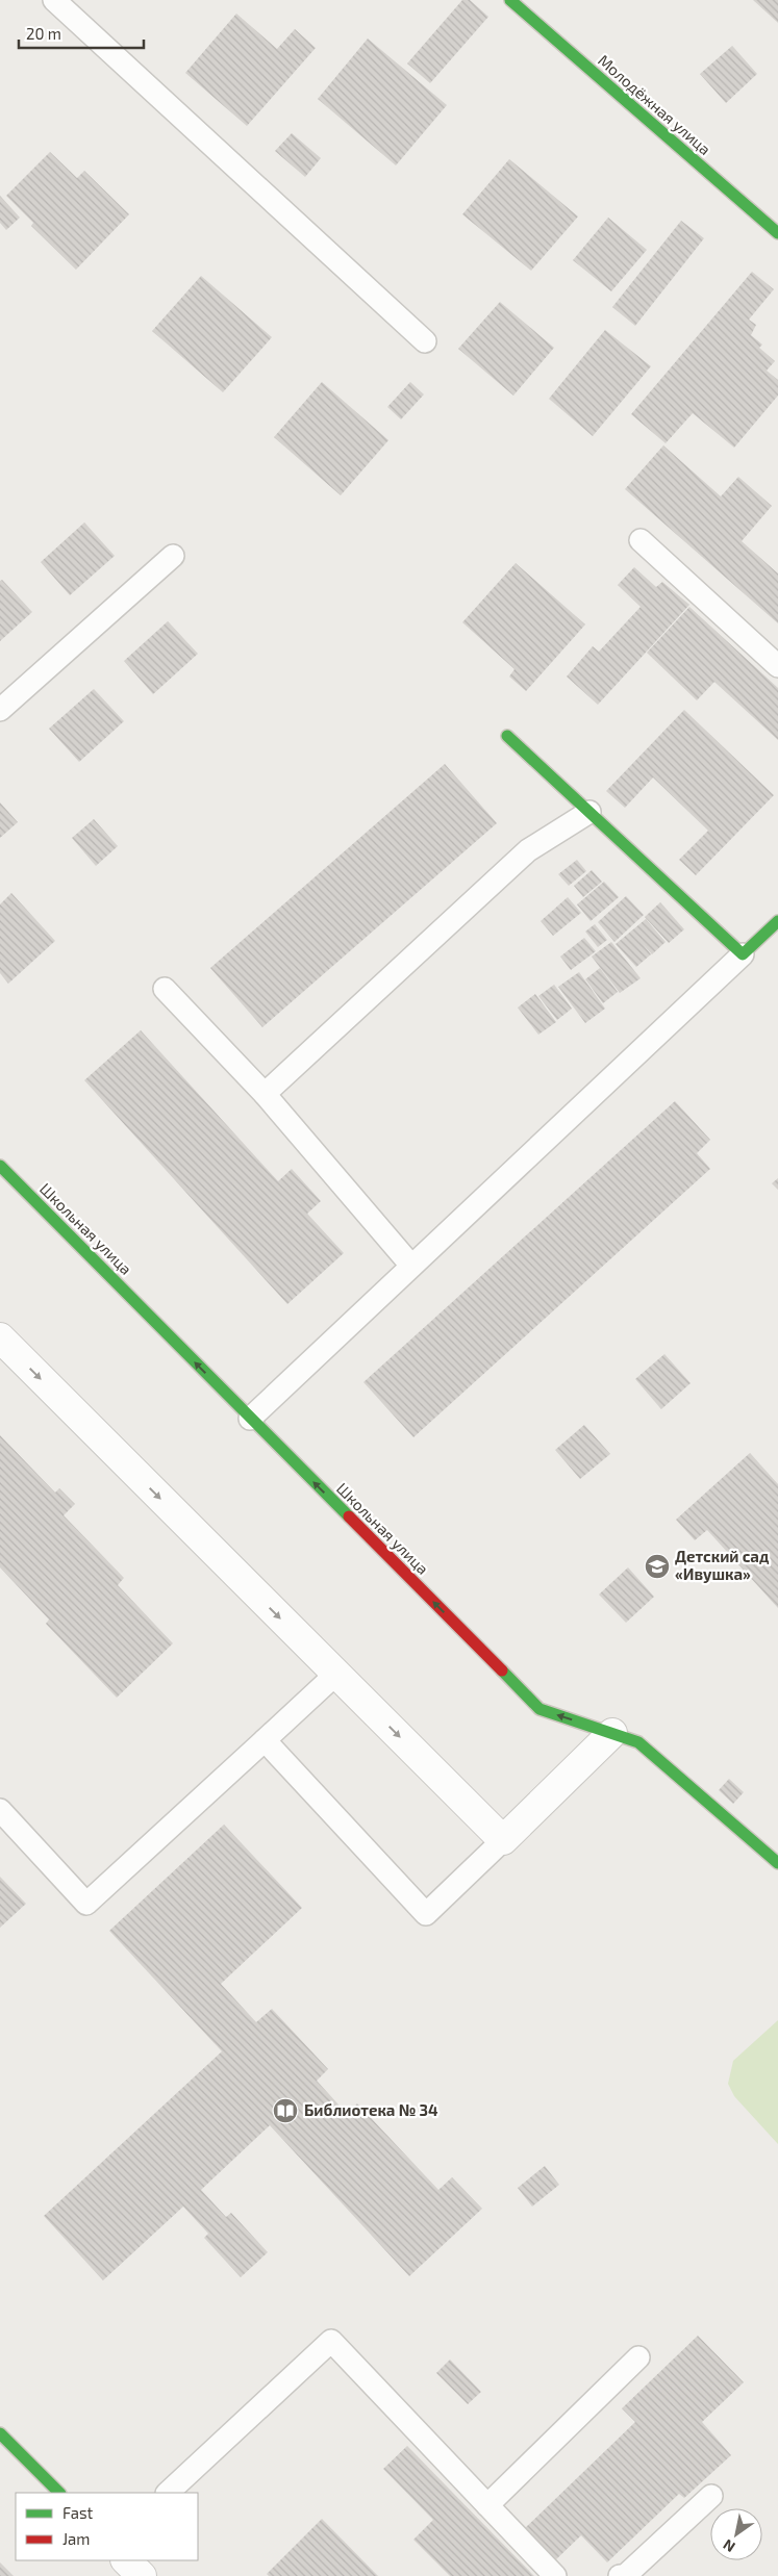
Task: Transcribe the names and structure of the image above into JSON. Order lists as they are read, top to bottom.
{
  "streets": {
    "street": ["Молодёжная улица", "Школьная улица"]
  },
  "one_way": ["Школьная улица"],
  "places": {
    "school or university": ["Детский сад «Ивушка»"],
    "library": ["Библиотека № 34"]
  },
  "legend": ["Fast", "Jam"],
  "scale_bar": "20 m",
  "north": "bottom left"
}
